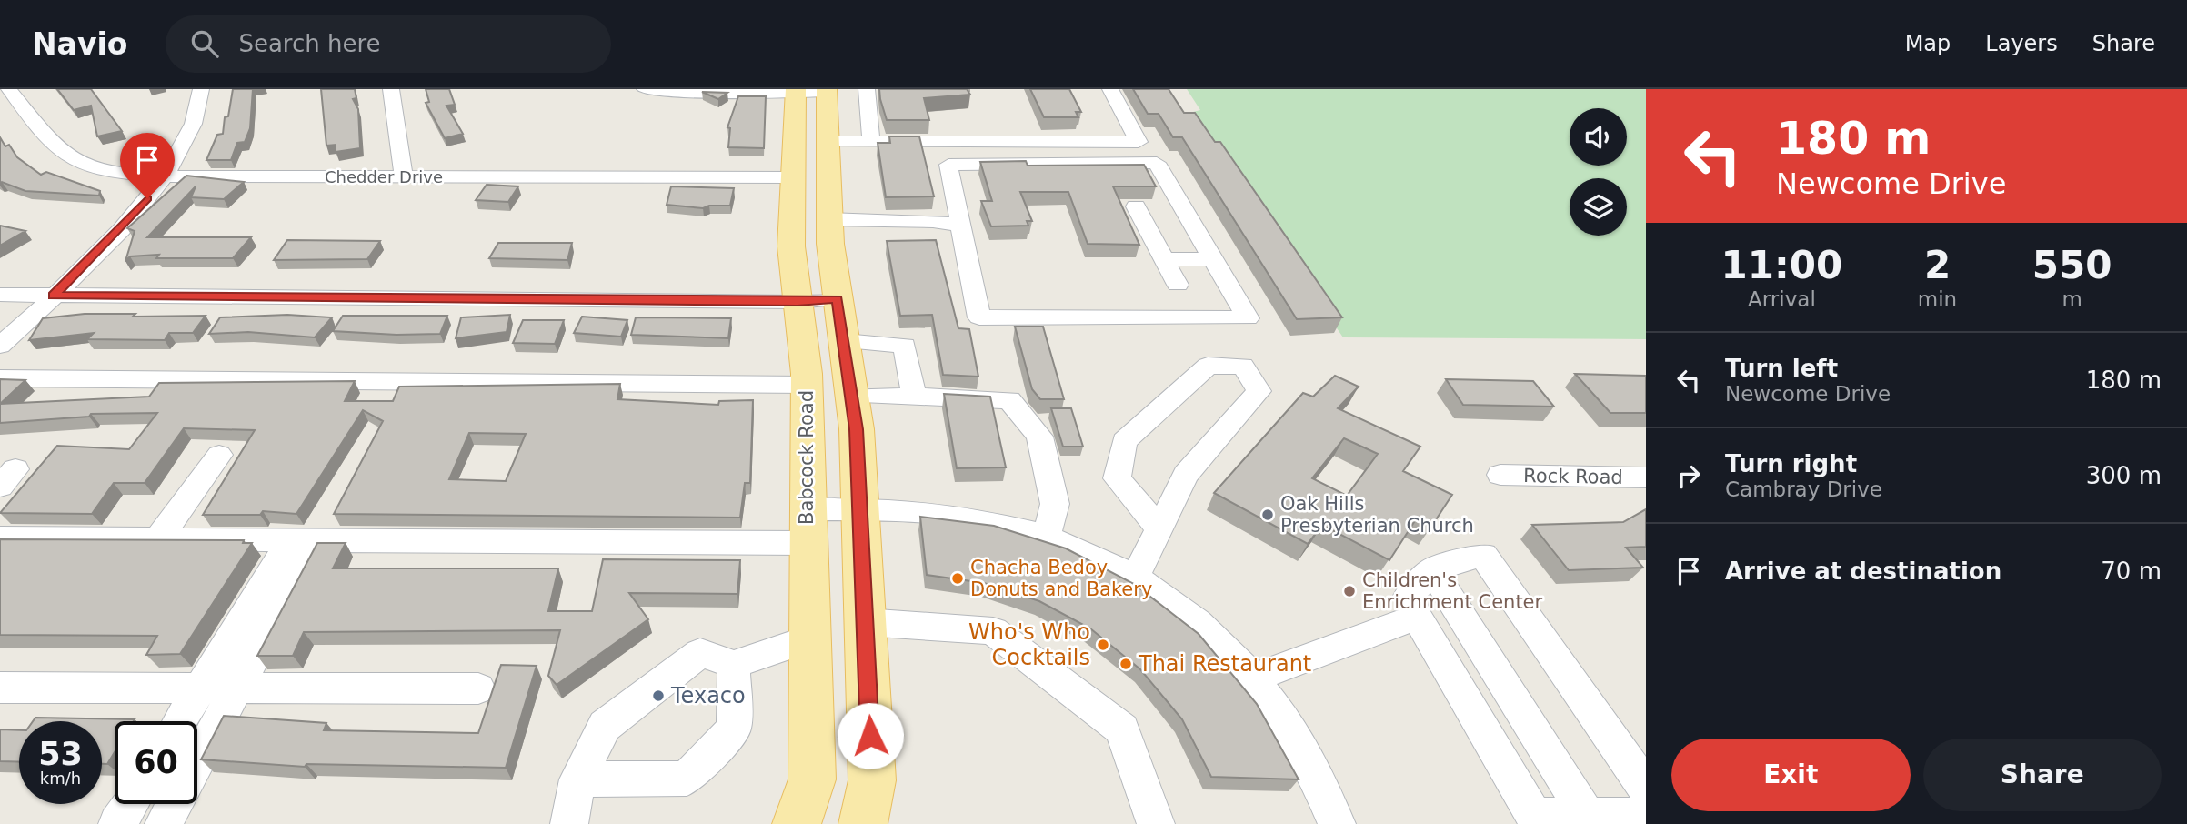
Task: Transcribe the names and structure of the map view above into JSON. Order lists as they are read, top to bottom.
{
  "streets": {
    "main road": ["Babcock Road"],
    "street": ["Chedder Drive", "Rock Road"]
  },
  "crossings": [
    ["Chedder Drive", "Babcock Road"]
  ],
  "places": [
    "Oak Hills Presbyterian Church",
    "Chacha Bedoy Donuts and Bakery",
    "Children's Enrichment Center",
    "Who's Who Cocktails",
    "Thai Restaurant",
    "Texaco"
  ],
  "page": {
    "header": "Navio",
    "search": "Search here",
    "nav": ["Map", "Layers", "Share"],
    "turn": ["180 m", "Newcome Drive"],
    "eta": [
      "11:00",
      "Arrival",
      "2",
      "min",
      "550",
      "m"
    ],
    "list": [
      {
        "name": "Turn left",
        "note": "Newcome Drive",
        "value": "180 m"
      },
      {
        "name": "Turn right",
        "note": "Cambray Drive",
        "value": "300 m"
      },
      {
        "name": "Arrive at destination",
        "value": "70 m"
      }
    ],
    "speed": "53 km/h",
    "limit": "60",
    "buttons": ["Exit", "Share"]
  }
}
